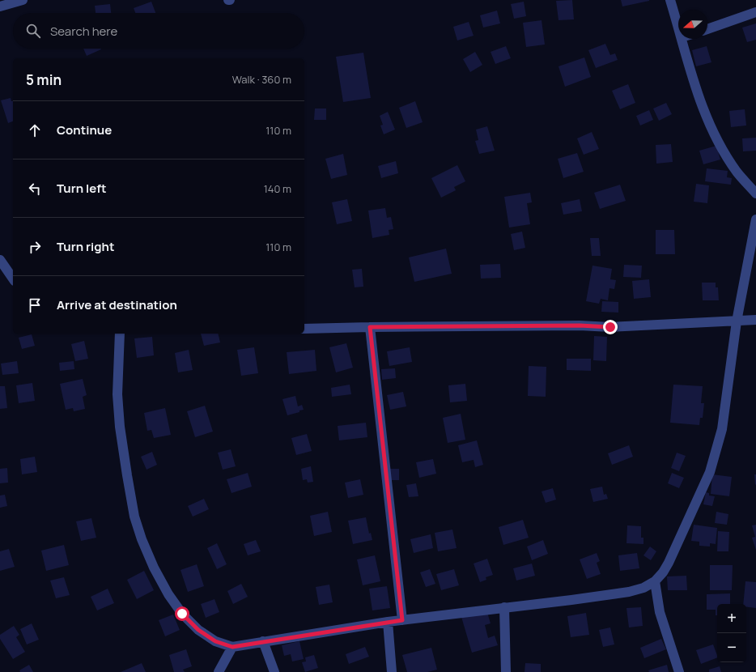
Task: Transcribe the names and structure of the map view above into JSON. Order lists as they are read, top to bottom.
{
  "north": "left",
  "page": {
    "search": "Search here",
    "heading": ["5 min", "Walk · 360 m"],
    "list": [
      ["Continue", "110 m"],
      ["Turn left", "140 m"],
      ["Turn right", "110 m"],
      "Arrive at destination"
    ],
    "map_buttons": ["+", "−"]
  }
}
